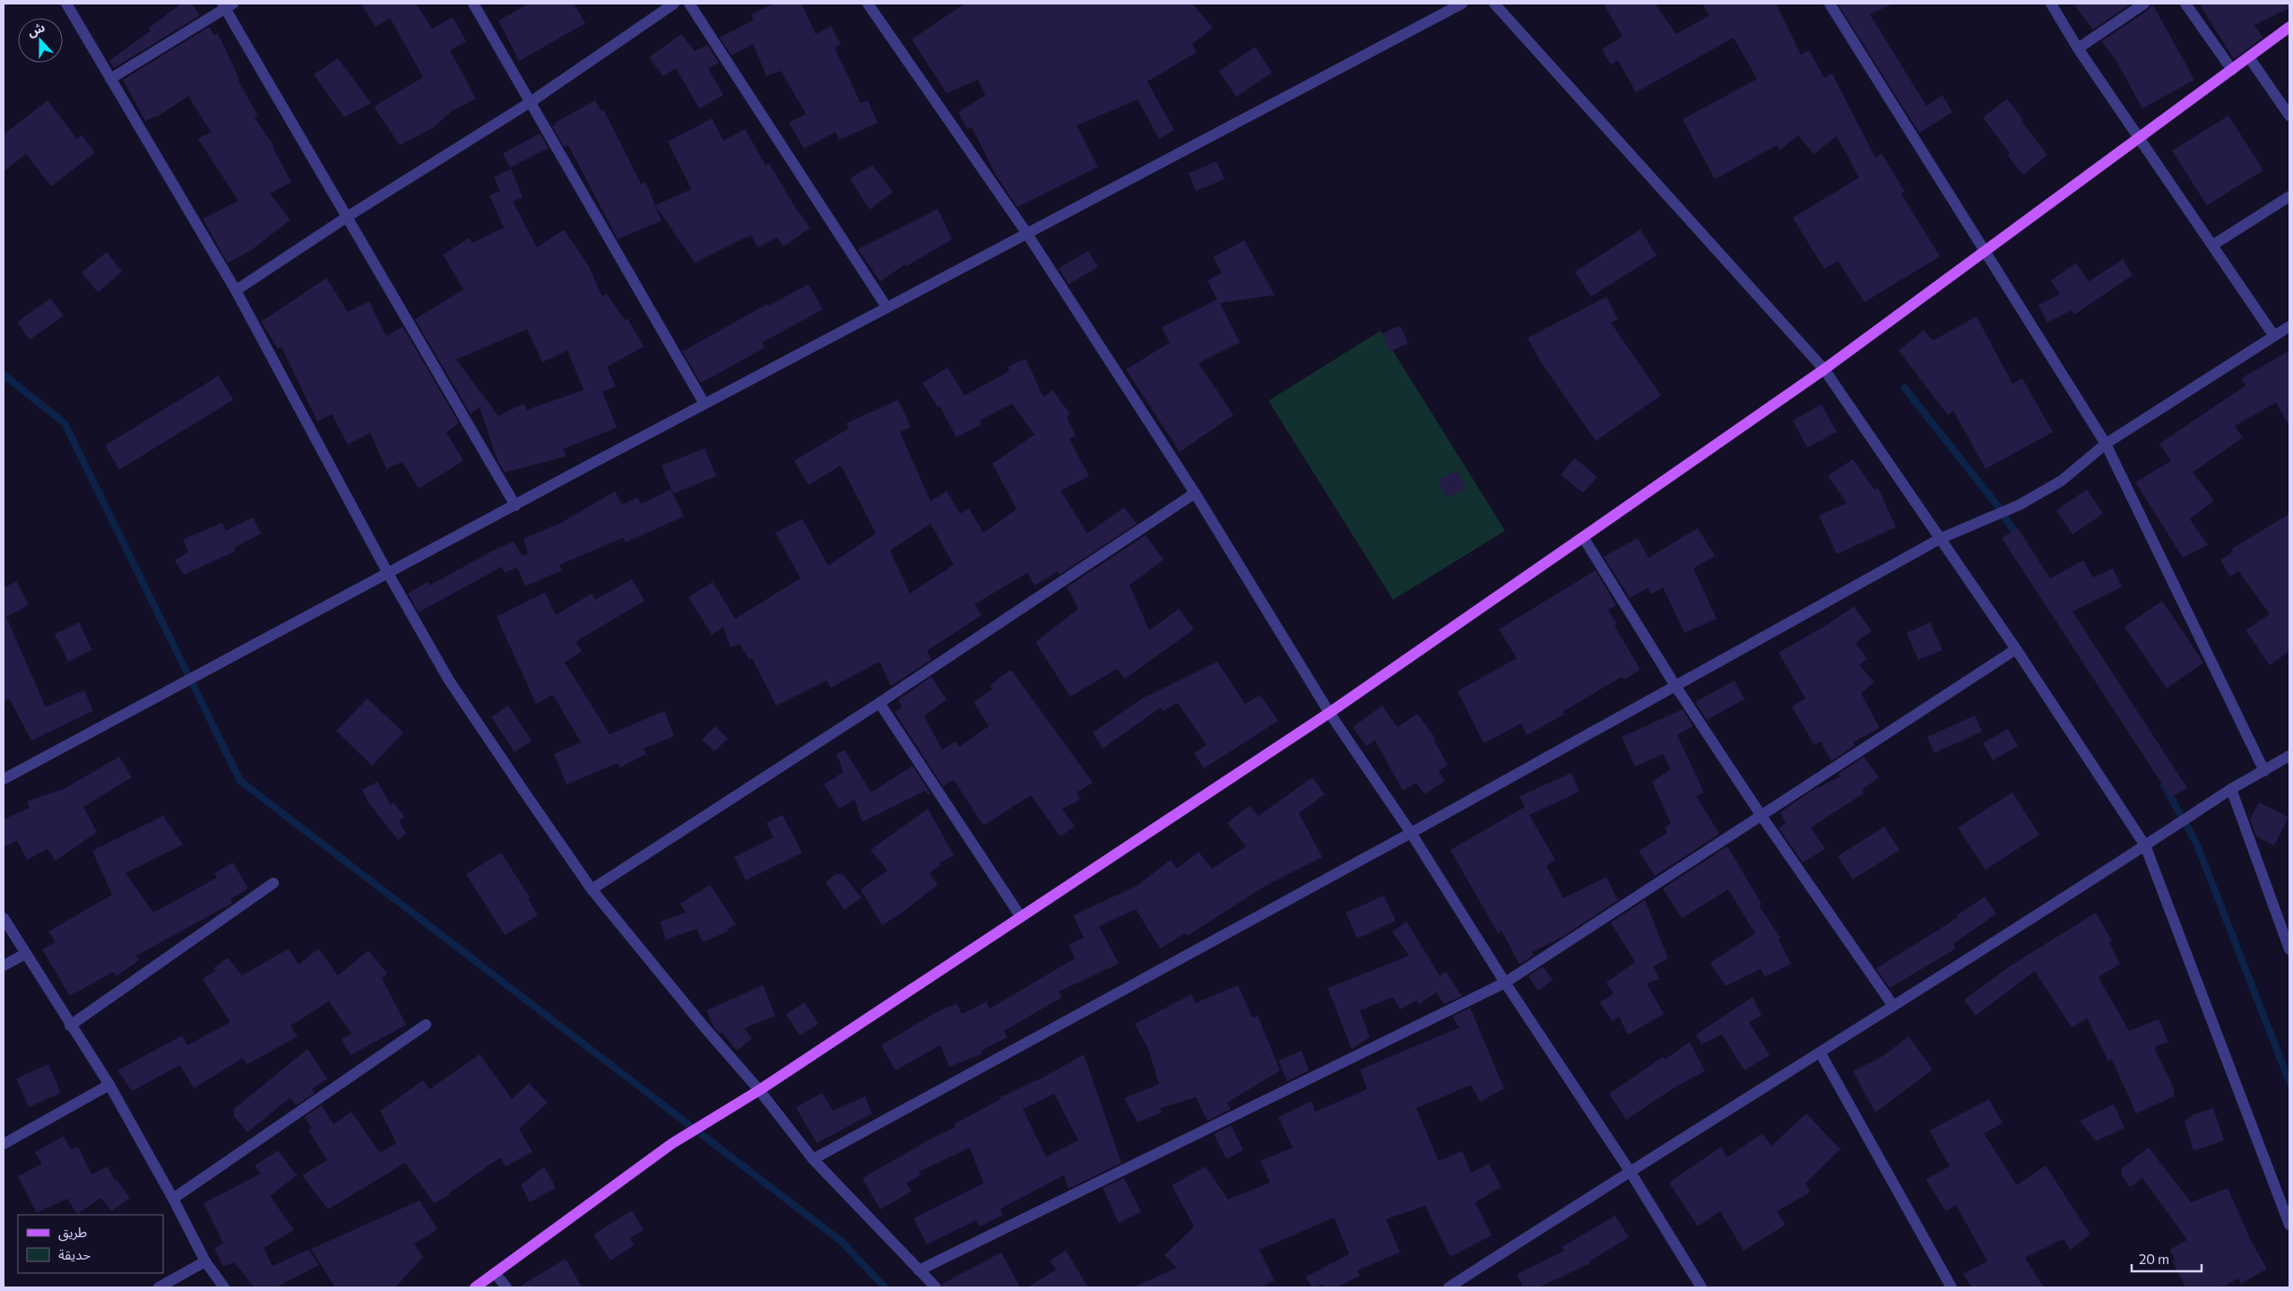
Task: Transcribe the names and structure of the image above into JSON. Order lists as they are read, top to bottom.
{
  "legend": ["طريق", "حديقة"],
  "scale_bar": "20 m",
  "north": "top"
}
